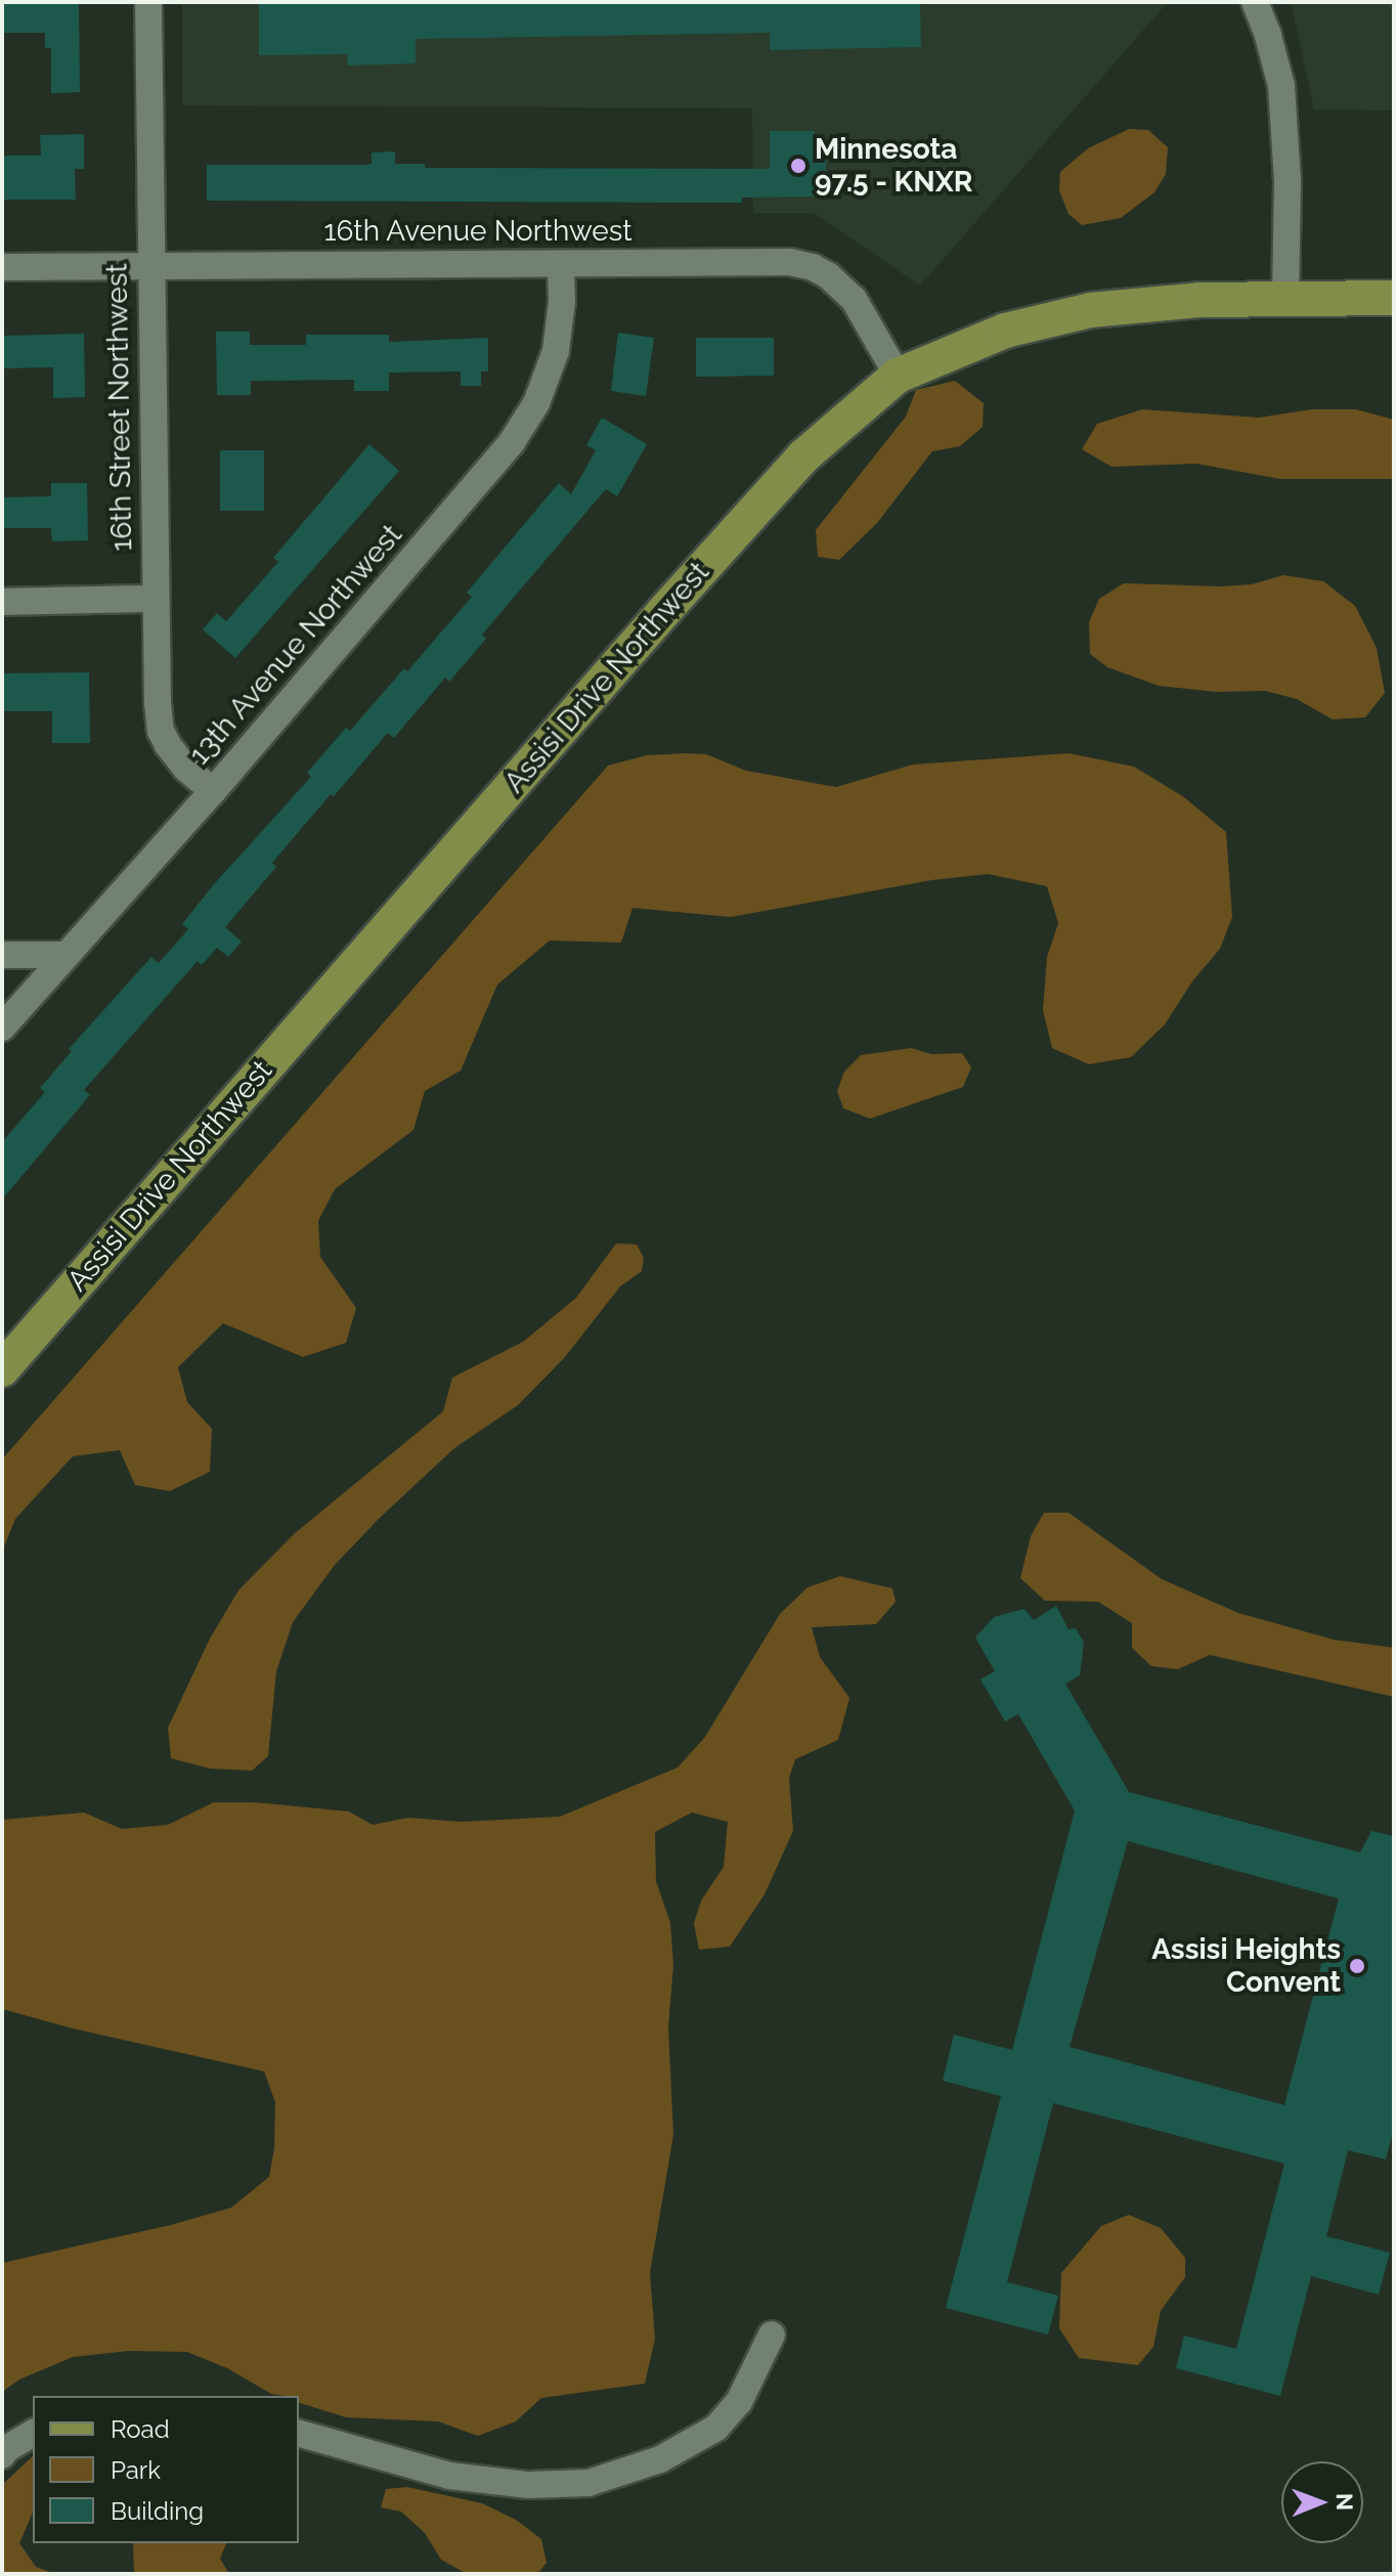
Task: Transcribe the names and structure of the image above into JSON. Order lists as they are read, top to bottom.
{
  "streets": {
    "main road": ["Assisi Drive Northwest"],
    "street": ["16th Avenue Northwest", "16th Street Northwest", "13th Avenue Northwest"]
  },
  "crossings": [
    ["16th Avenue Northwest", "16th Street Northwest"],
    ["16th Avenue Northwest", "13th Avenue Northwest"],
    ["16th Avenue Northwest", "Assisi Drive Northwest"],
    ["16th Street Northwest", "13th Avenue Northwest"]
  ],
  "places": ["Minnesota 97.5 - KNXR", "Assisi Heights Convent"],
  "legend": ["Road", "Park", "Building"],
  "north": "right"
}
